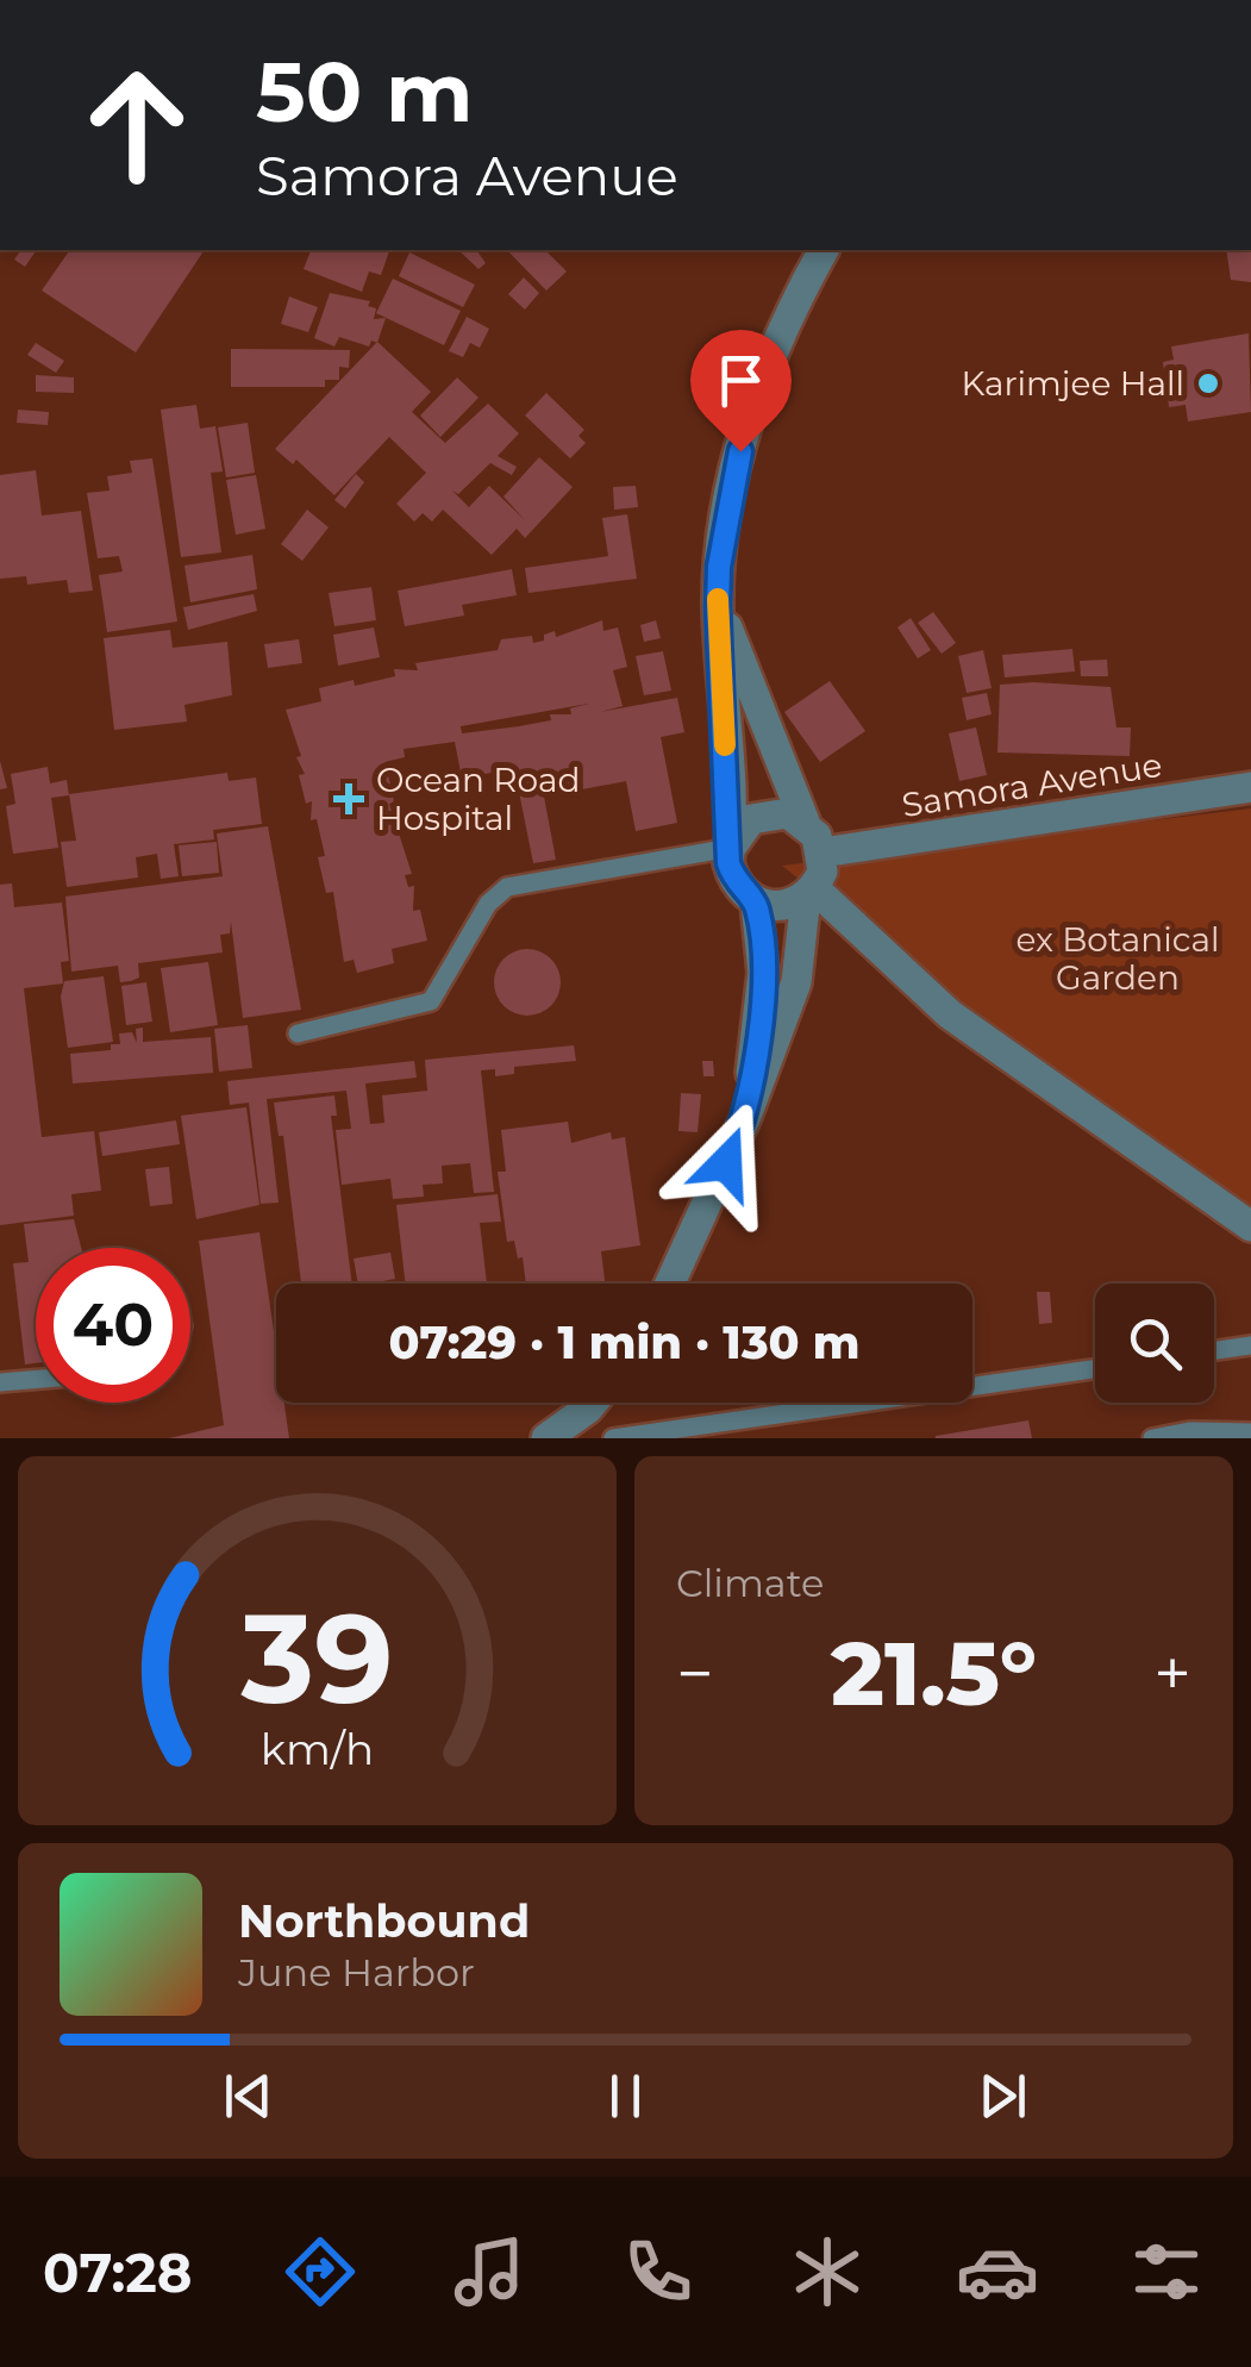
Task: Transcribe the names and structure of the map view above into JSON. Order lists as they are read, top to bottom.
{
  "streets": {
    "street": ["Samora Avenue"]
  },
  "parks": ["ex Botanical Garden"],
  "places": {
    "other": ["Karimjee Hall"],
    "health": ["Ocean Road Hospital"]
  },
  "page": {
    "turn": ["50 m", "Samora Avenue"],
    "limit": "40",
    "trip": "07:29 · 1 min · 130 m",
    "tile": "Climate",
    "heat": ["−", "21.5°", "+"],
    "song": ["Northbound", "June Harbor"],
    "tabs": "07:28",
    "gauge": ["39", "km/h"]
  }
}
